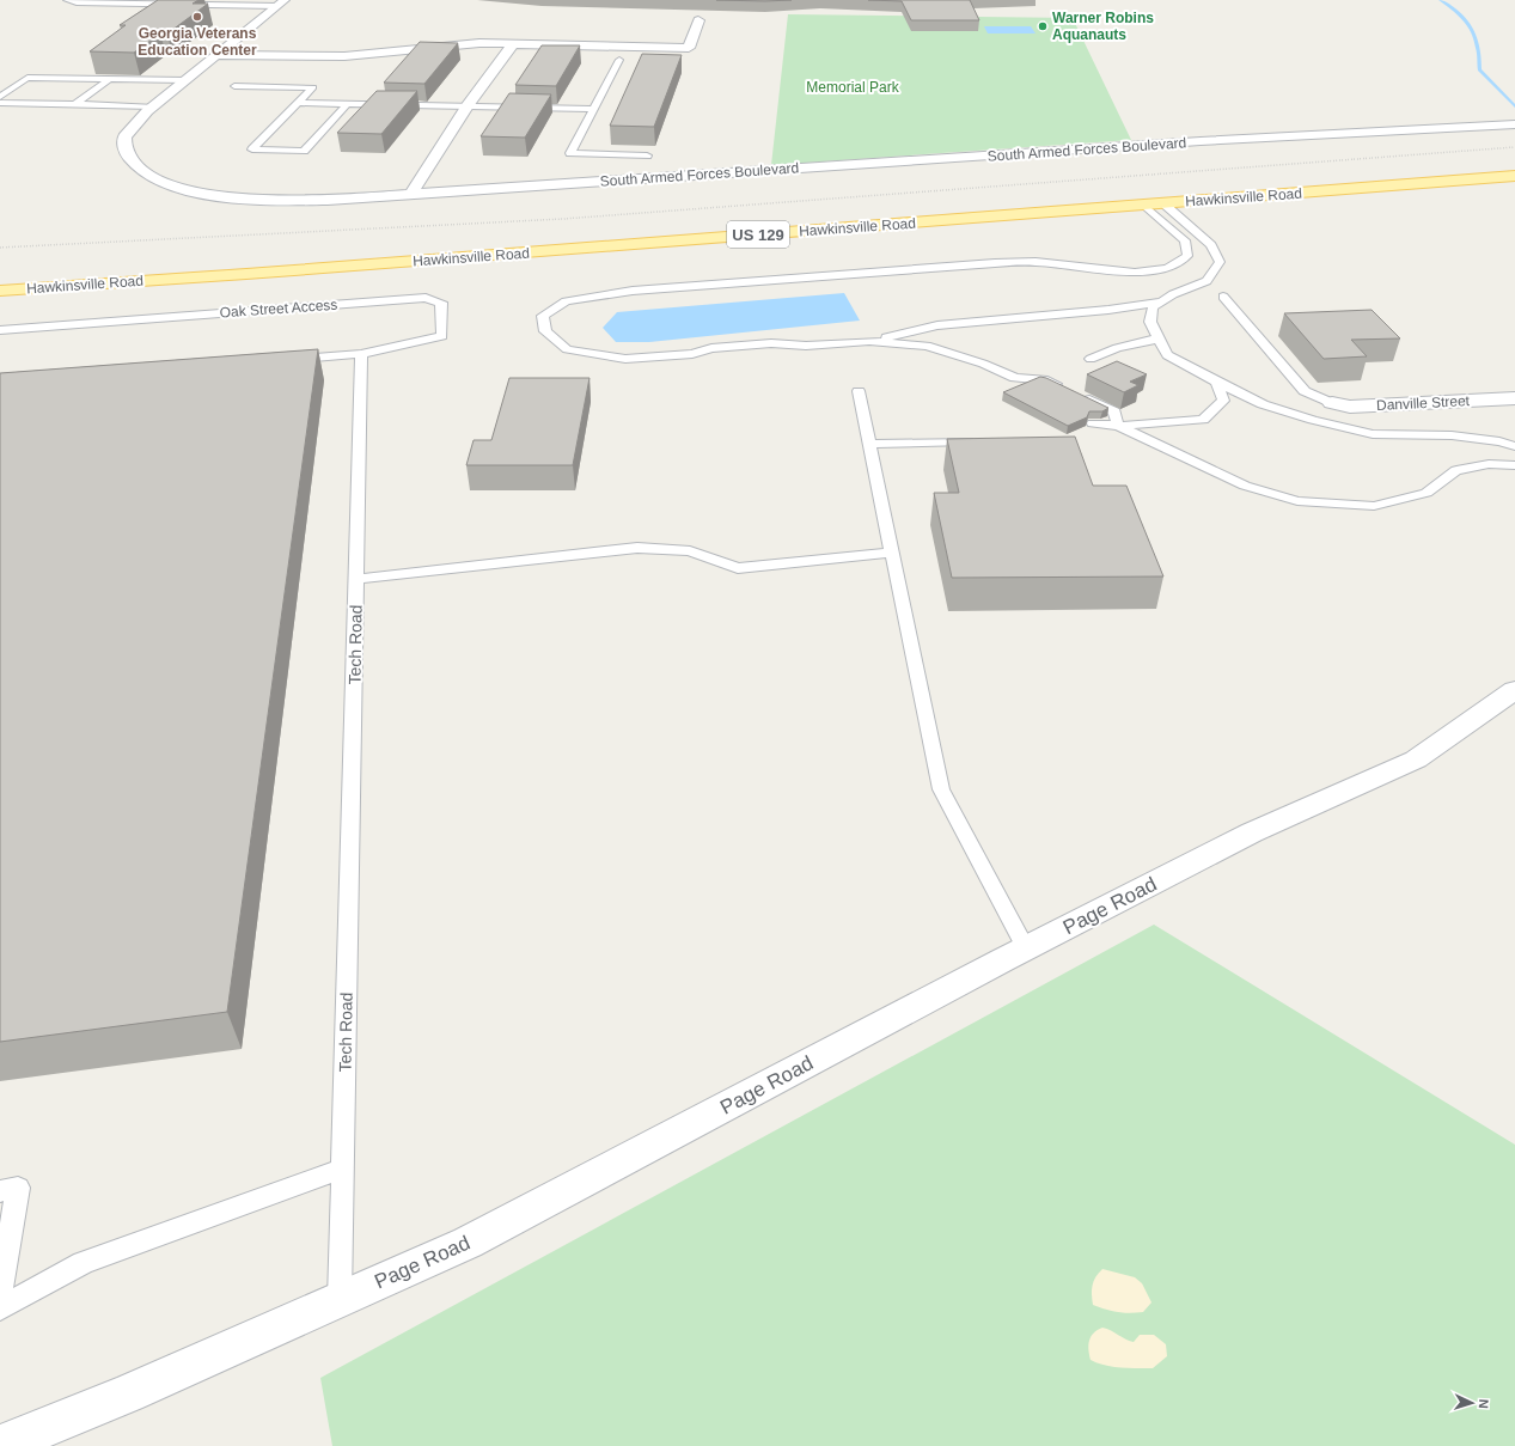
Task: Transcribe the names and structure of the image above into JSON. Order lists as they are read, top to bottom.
{
  "streets": {
    "main road": ["Hawkinsville Road", "US 129"],
    "street": ["South Armed Forces Boulevard", "Danville Street", "Page Road"],
    "lane": ["Oak Street Access", "Tech Road"]
  },
  "crossings": [
    ["Oak Street Access", "Tech Road"],
    ["Tech Road", "Page Road"]
  ],
  "parks": ["Memorial Park"],
  "places": ["Georgia Veterans Education Center", "Warner Robins Aquanauts"],
  "north": "right"
}
